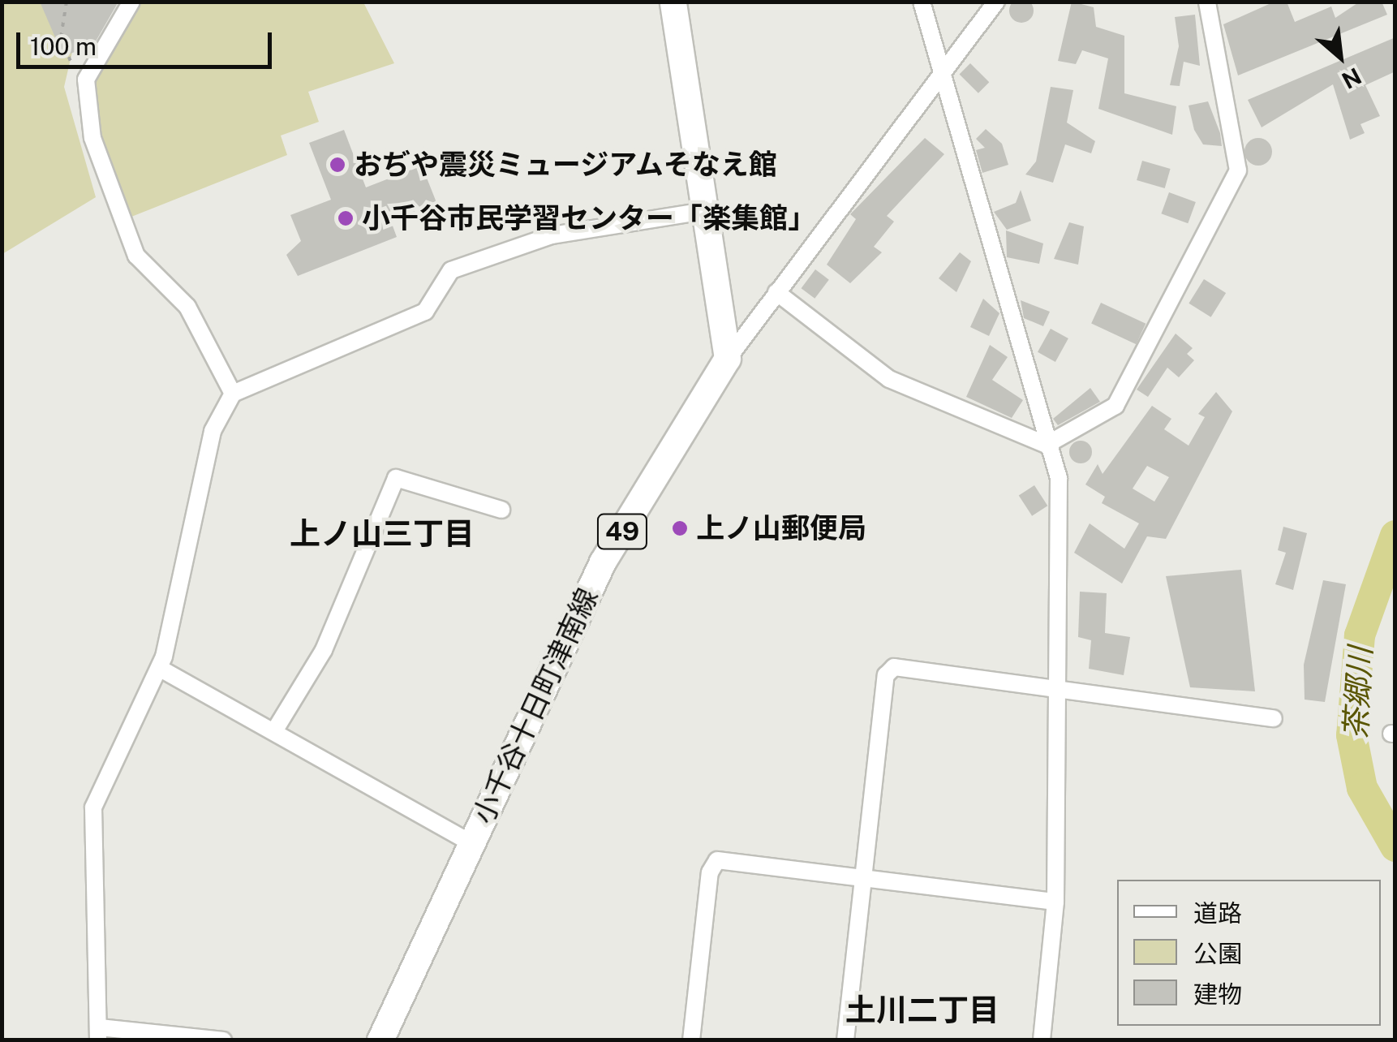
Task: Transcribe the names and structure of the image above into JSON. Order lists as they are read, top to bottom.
{
  "streets": {
    "main road": ["49", "小千谷十日町津南線"]
  },
  "districts": ["上ノ山三丁目", "土川二丁目"],
  "water": ["茶郷川"],
  "places": ["おぢや震災ミュージアムそなえ館", "小千谷市民学習センター「楽集館」", "上ノ山郵便局"],
  "legend": ["道路", "公園", "建物"],
  "scale_bar": "100 m",
  "north": "bottom right"
}
